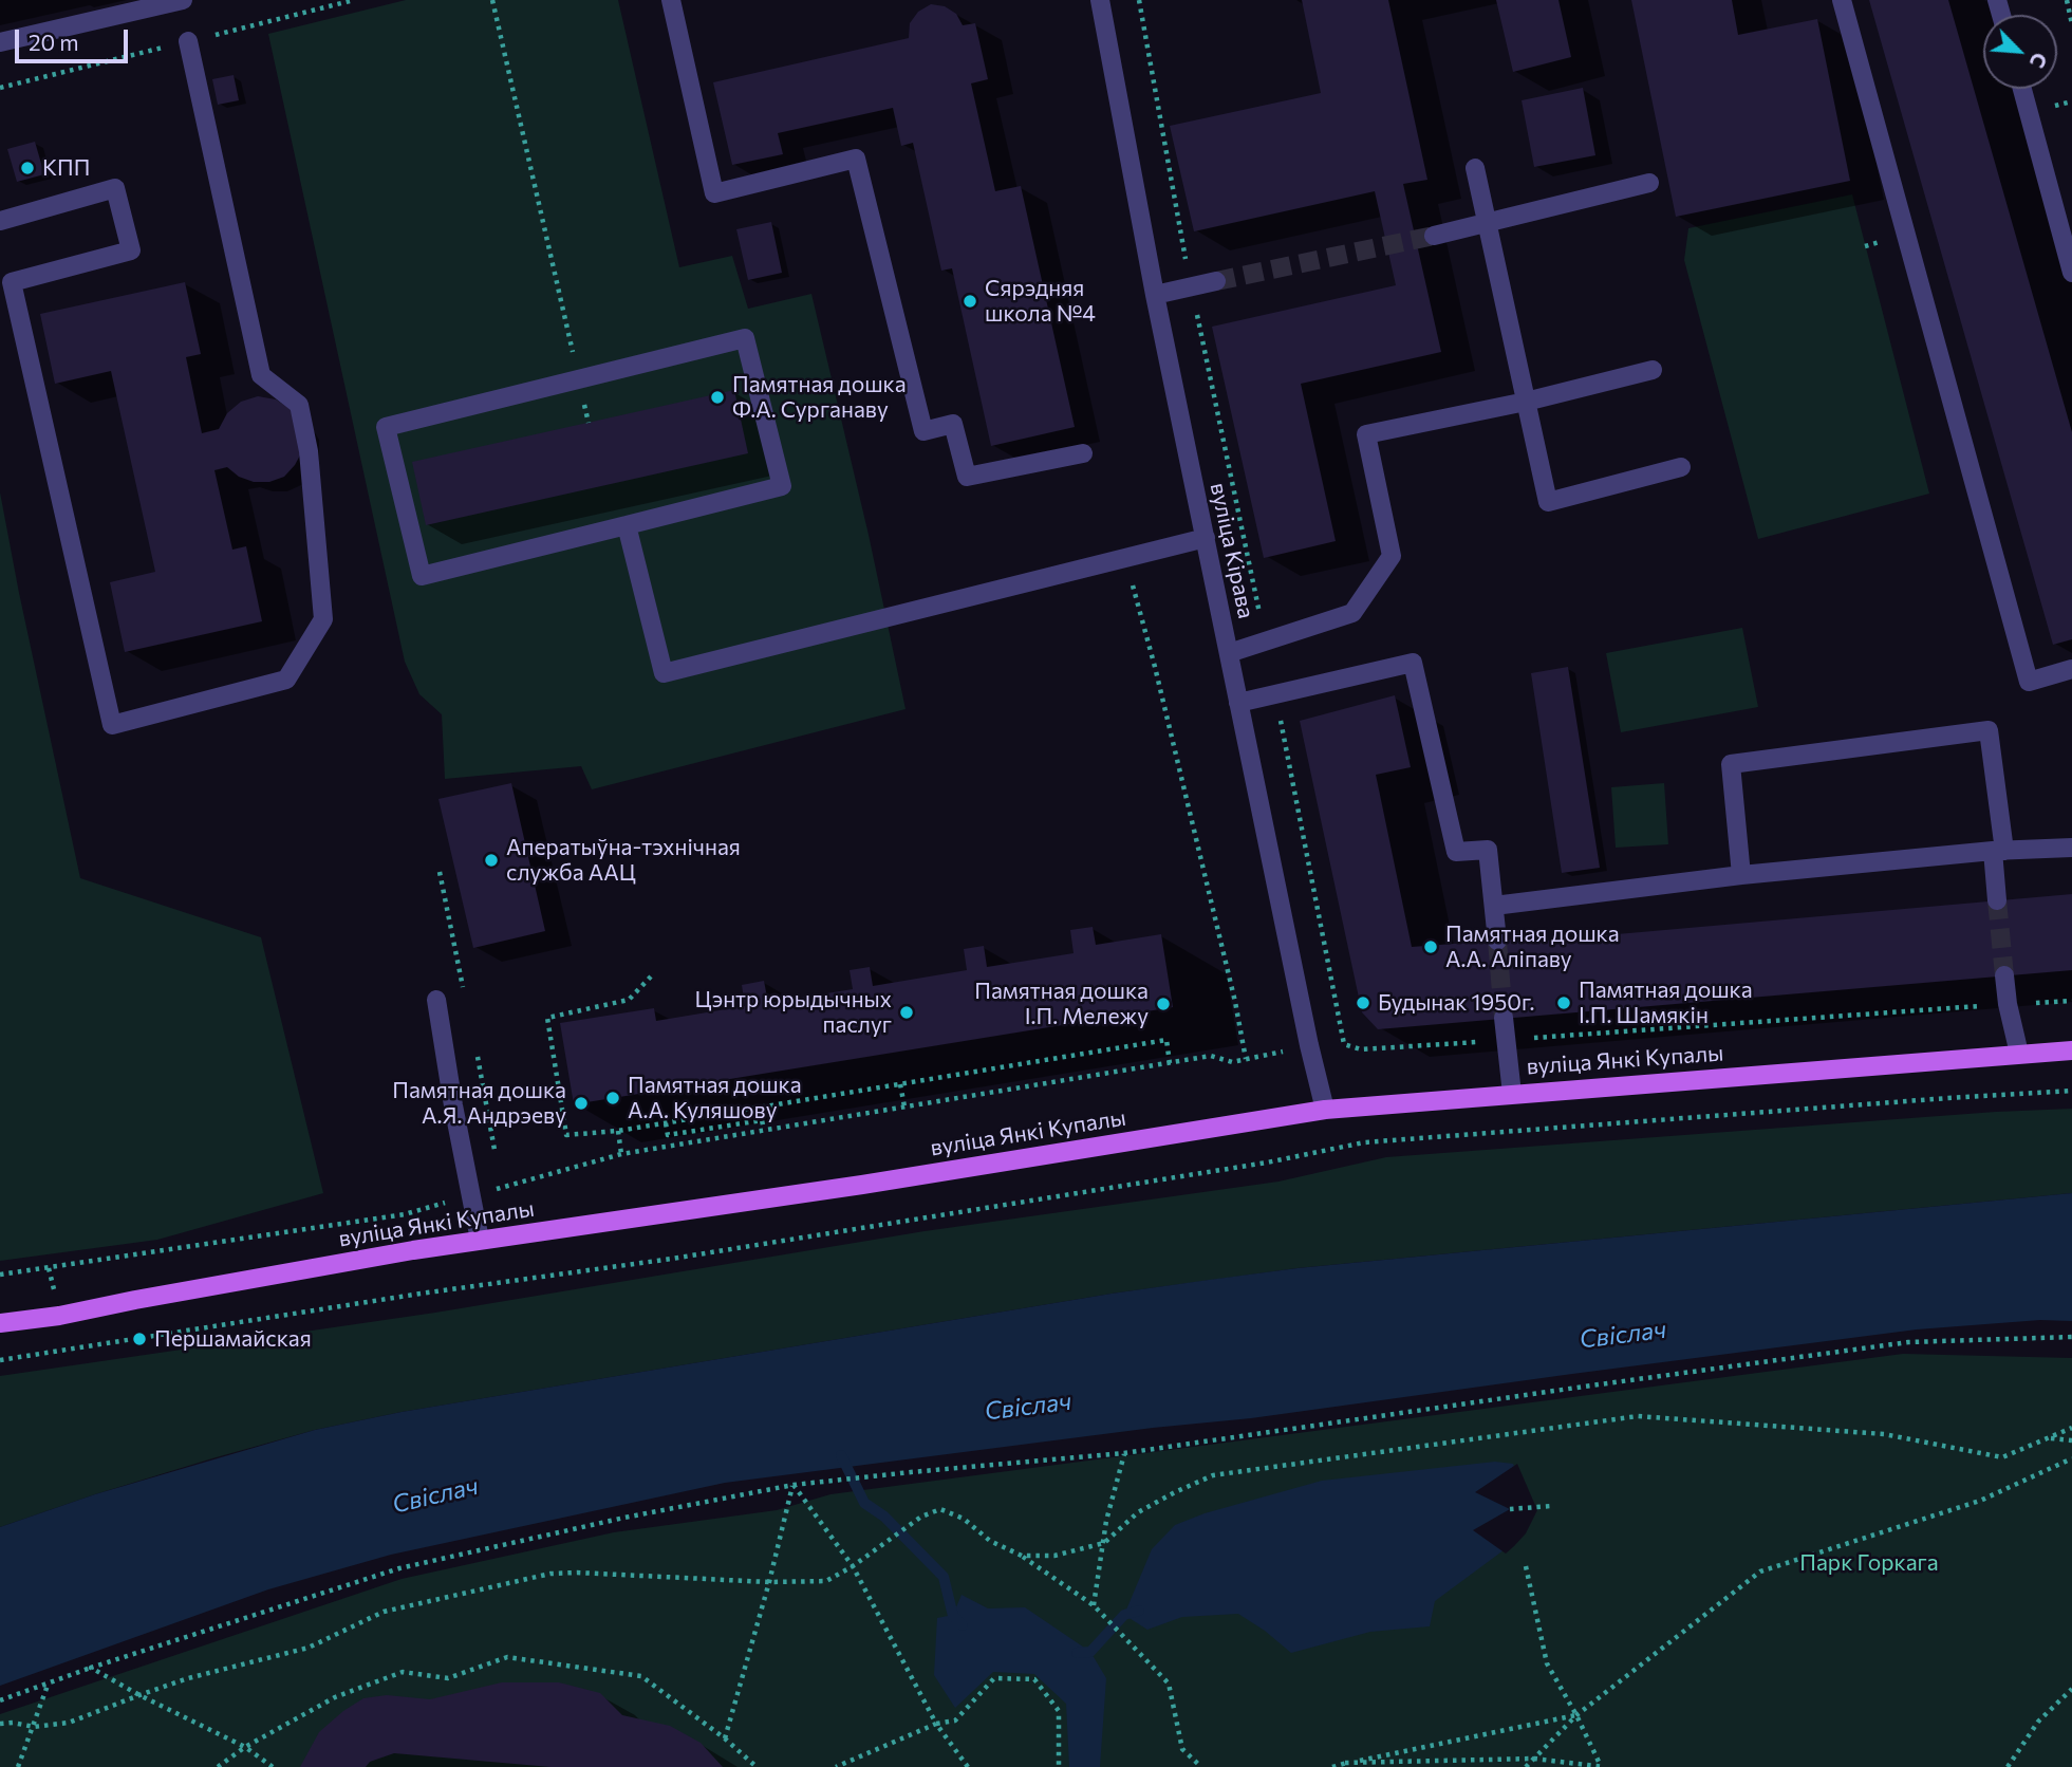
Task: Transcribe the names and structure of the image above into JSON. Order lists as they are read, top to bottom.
{
  "streets": {
    "main road": ["вуліца Янкі Купалы"],
    "street": ["вуліца Кірава"]
  },
  "crossings": [
    ["вуліца Кірава", "вуліца Янкі Купалы"]
  ],
  "water": ["Свіслач"],
  "parks": ["Парк Горкага"],
  "places": [
    "КПП",
    "Сярэдняя школа №4",
    "Памятная дошка Ф.А. Сурганаву",
    "Аператыўна-тэхнічная служба ААЦ",
    "Памятная дошка А.А. Аліпаву",
    "Будынак 1950г.",
    "Памятная дошка І.П. Шамякін",
    "Памятная дошка І.П. Мележу",
    "Цэнтр юрыдычных паслуг",
    "Памятная дошка А.А. Куляшову",
    "Памятная дошка А.Я. Андрэеву",
    "Першамайская"
  ],
  "scale_bar": "20 m",
  "north": "bottom right"
}
